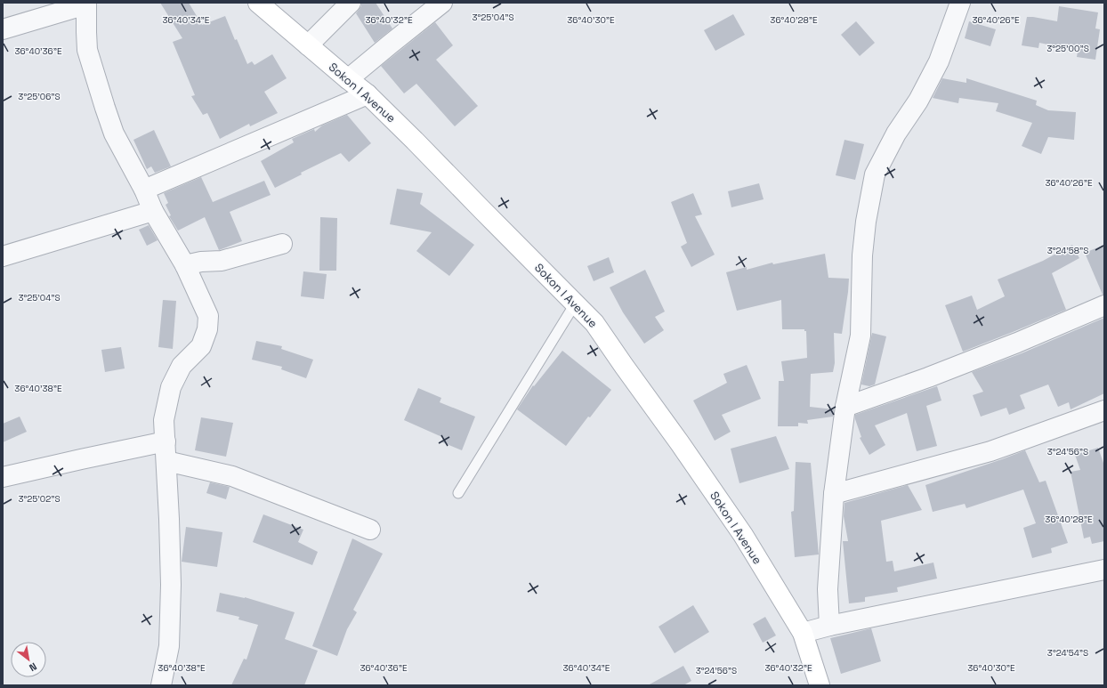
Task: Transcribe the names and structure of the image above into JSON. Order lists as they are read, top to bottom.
{
  "streets": {
    "street": ["Sokon I Avenue"]
  },
  "north": "bottom right",
  "coordinates": [
    "3°25'04\"S",
    "36°40'26\"E",
    "36°40'34\"E",
    "36°40'32\"E",
    "36°40'30\"E",
    "36°40'28\"E",
    "3°25'00\"S",
    "36°40'36\"E",
    "3°25'06\"S",
    "3°24'58\"S",
    "36°40'38\"E",
    "3°24'56\"S",
    "3°25'02\"S",
    "3°24'54\"S"
  ]
}
